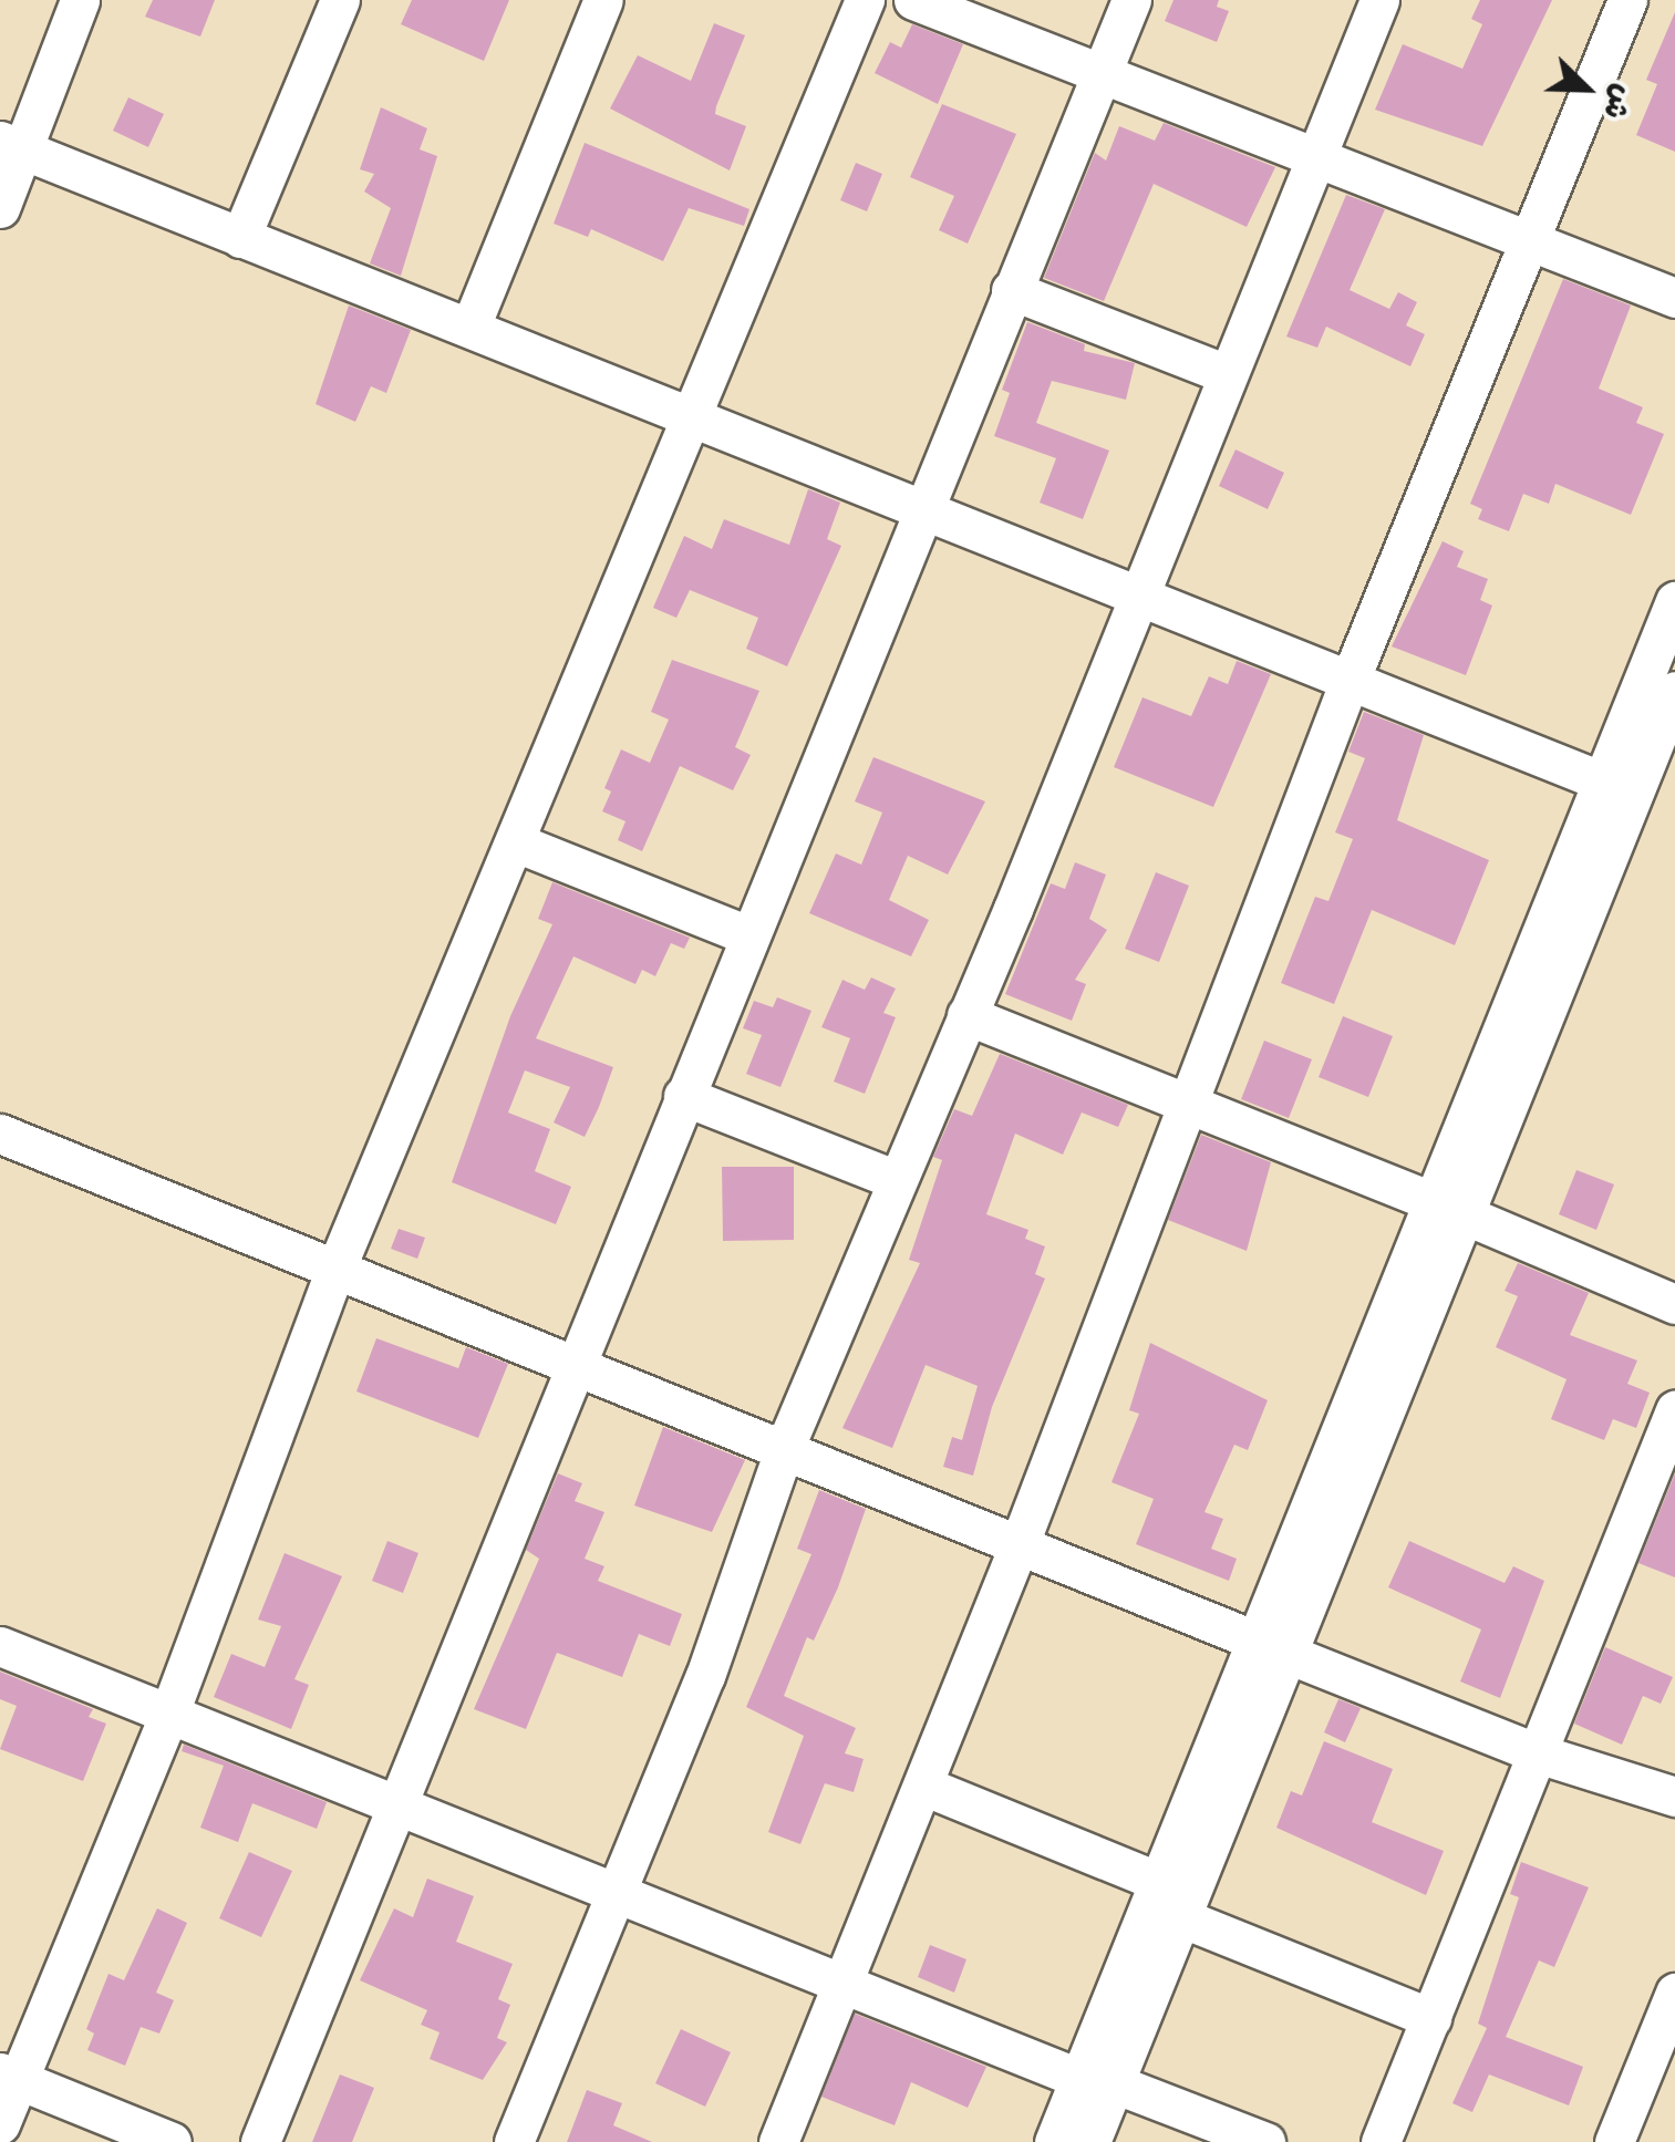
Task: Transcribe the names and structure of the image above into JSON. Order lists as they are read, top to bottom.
{
  "north": "bottom right"
}
